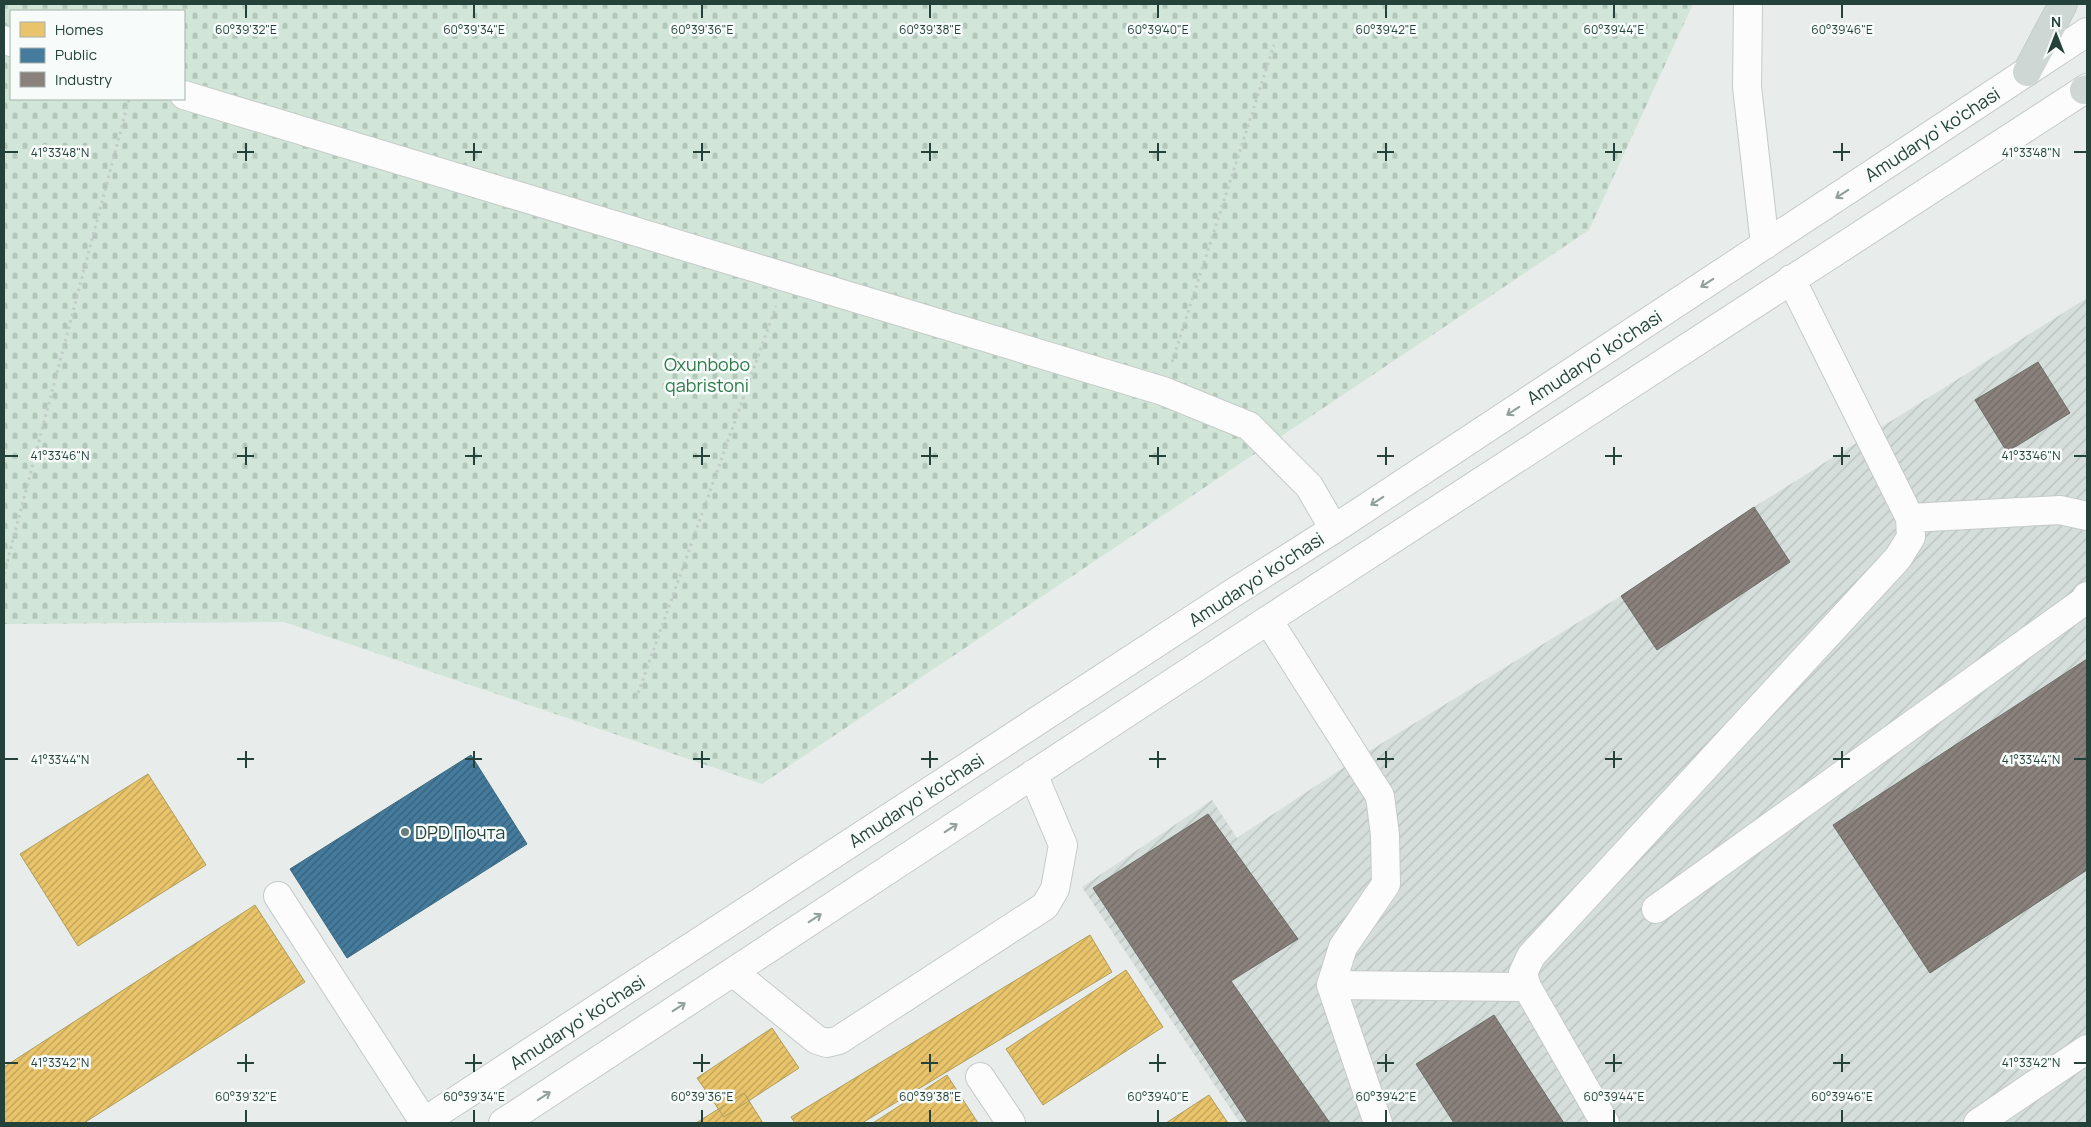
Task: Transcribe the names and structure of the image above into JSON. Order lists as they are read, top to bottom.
{
  "streets": {
    "street": ["Amudaryo' ko'chasi"]
  },
  "parks": ["Oxunbobo qabristoni"],
  "places": ["DPD Почта"],
  "legend": ["Homes", "Public", "Industry"],
  "north": "top",
  "coordinates": [
    "60°39'32\"E",
    "60°39'34\"E",
    "60°39'36\"E",
    "60°39'38\"E",
    "60°39'40\"E",
    "60°39'42\"E",
    "60°39'44\"E",
    "60°39'46\"E",
    "41°33'48\"N",
    "41°33'46\"N",
    "41°33'44\"N",
    "41°33'42\"N"
  ]
}
